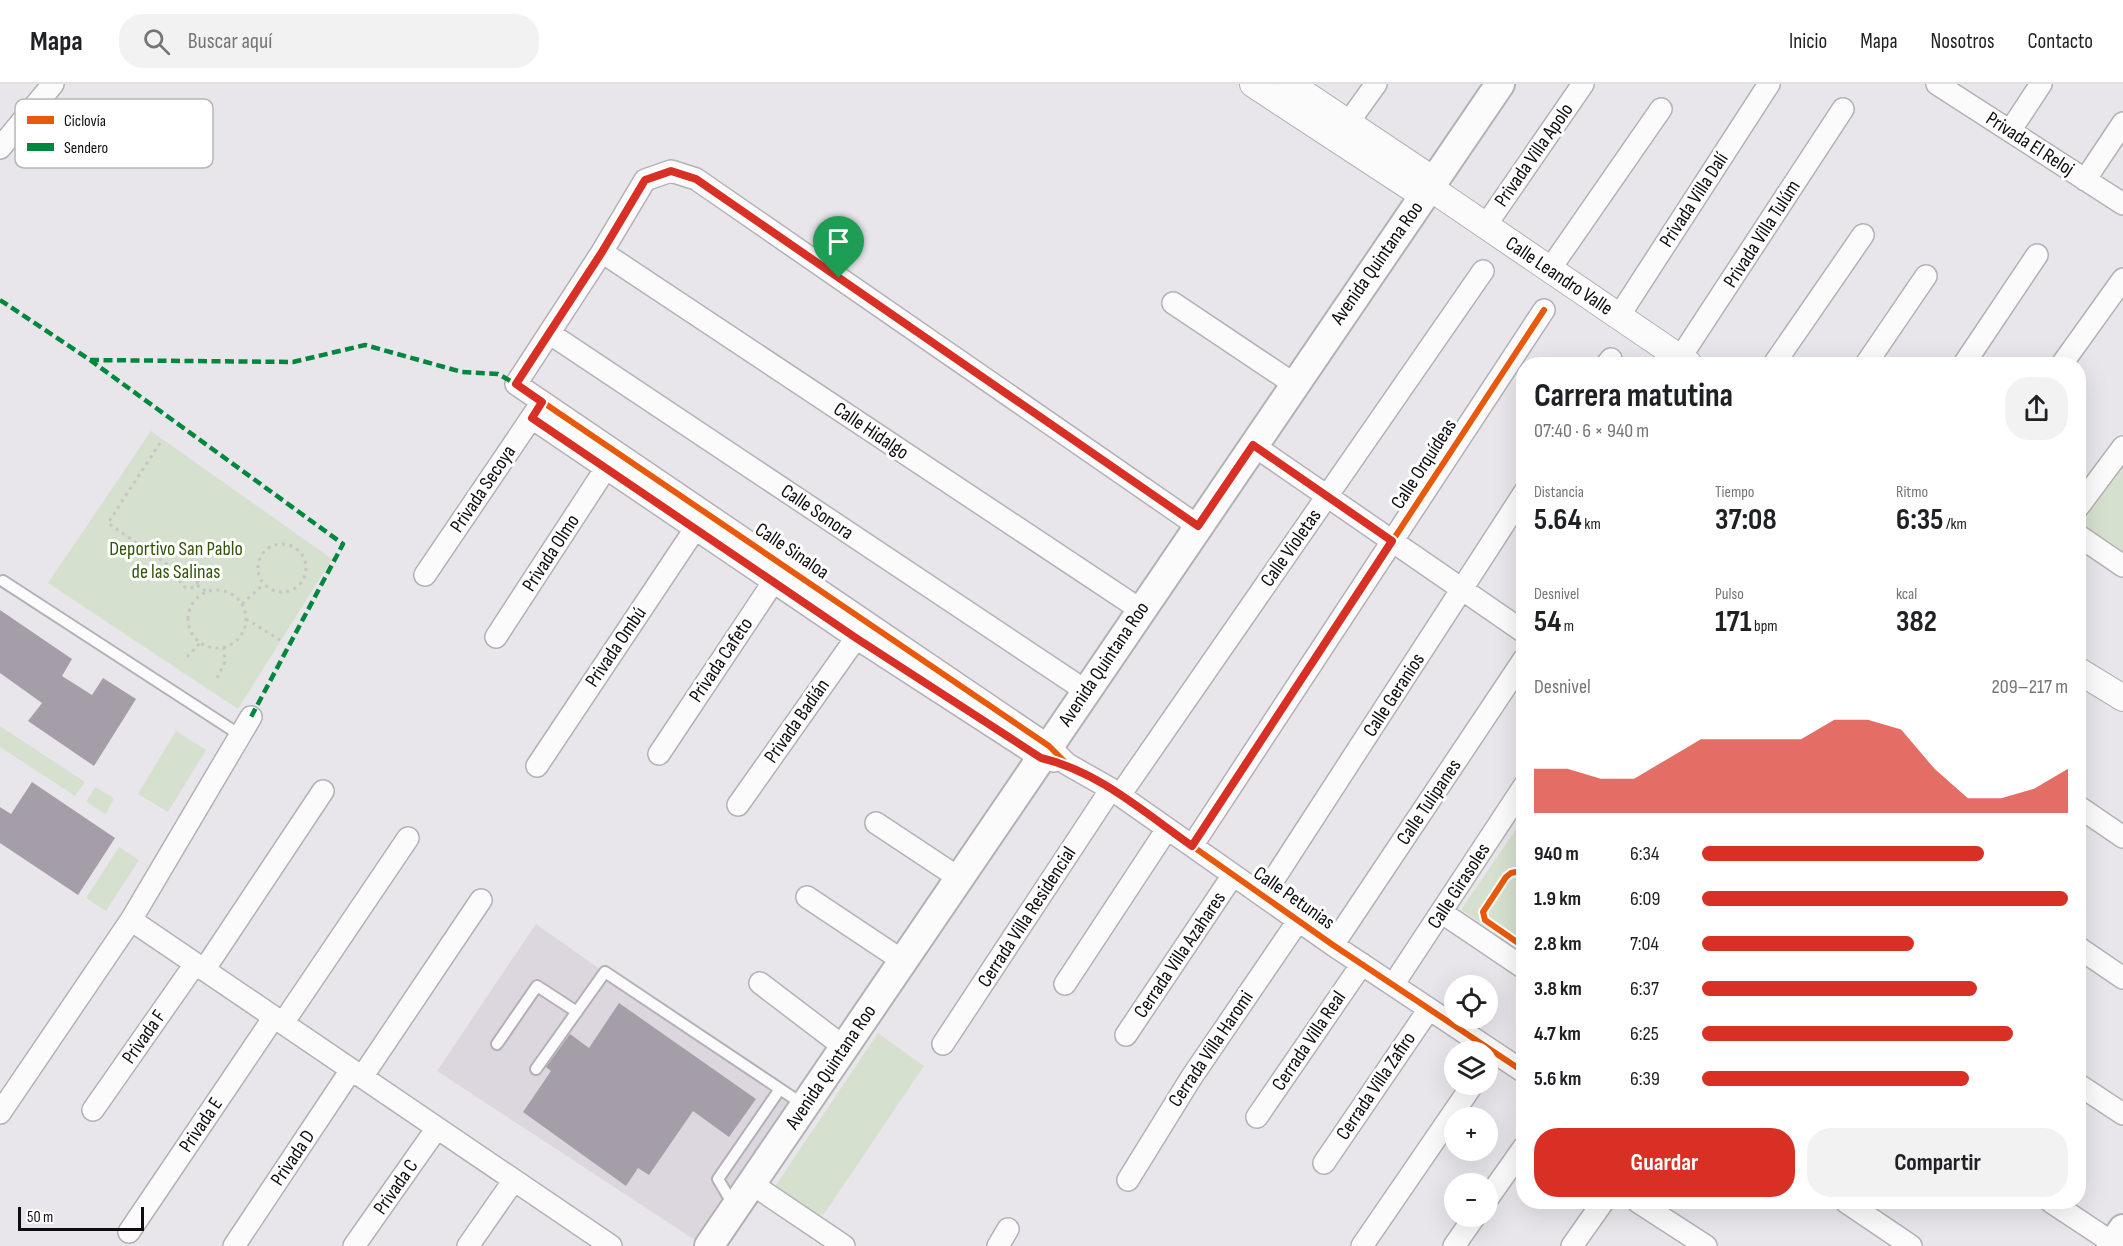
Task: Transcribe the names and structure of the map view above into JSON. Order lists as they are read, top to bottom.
{
  "streets": {
    "main road": ["Avenida Quintana Roo"],
    "street": [
      "Privada El Reloj",
      "Privada Villa Apolo",
      "Privada Villa Dalí",
      "Privada Villa Tulúm",
      "Calle Leandro Valle",
      "Calle Hidalgo",
      "Calle Orquídeas",
      "Privada Secoya",
      "Calle Sonora",
      "Calle Violetas",
      "Calle Sinaloa",
      "Privada Olmo",
      "Privada Ombú",
      "Privada Cafeto",
      "Calle Geranios",
      "Privada Badián",
      "Calle Tulipanes",
      "Calle Girasoles",
      "Calle Petunias",
      "Cerrada Villa Residencial",
      "Cerrada Villa Azahares",
      "Privada F",
      "Cerrada Villa Real",
      "Cerrada Villa Haromi",
      "Cerrada Villa Zafiro",
      "Privada E",
      "Privada D",
      "Privada C"
    ]
  },
  "crossings": [
    ["Privada Villa Apolo", "Calle Leandro Valle"],
    ["Privada Villa Dalí", "Calle Leandro Valle"],
    ["Avenida Quintana Roo", "Calle Leandro Valle"],
    ["Avenida Quintana Roo", "Calle Hidalgo"],
    ["Avenida Quintana Roo", "Calle Sonora"],
    ["Avenida Quintana Roo", "Calle Sinaloa"],
    ["Avenida Quintana Roo", "Calle Petunias"],
    ["Calle Orquídeas", "Calle Petunias"],
    ["Privada Secoya", "Calle Sinaloa"],
    ["Calle Sonora", "Calle Sinaloa"],
    ["Calle Violetas", "Calle Petunias"],
    ["Calle Violetas", "Cerrada Villa Residencial"],
    ["Calle Sinaloa", "Privada Olmo"],
    ["Calle Sinaloa", "Privada Ombú"],
    ["Calle Sinaloa", "Privada Cafeto"],
    ["Calle Sinaloa", "Privada Badián"],
    ["Calle Sinaloa", "Calle Petunias"],
    ["Calle Geranios", "Calle Petunias"],
    ["Calle Tulipanes", "Calle Petunias"],
    ["Calle Girasoles", "Calle Petunias"],
    ["Calle Petunias", "Cerrada Villa Residencial"],
    ["Calle Petunias", "Cerrada Villa Azahares"],
    ["Calle Petunias", "Cerrada Villa Real"],
    ["Calle Petunias", "Cerrada Villa Haromi"],
    ["Calle Petunias", "Cerrada Villa Zafiro"]
  ],
  "parks": ["Deportivo San Pablo de las Salinas"],
  "legend": ["Ciclovía", "Sendero"],
  "scale_bar": "50 m",
  "page": {
    "header": "Mapa",
    "search": "Buscar aquí",
    "nav": [
      "Inicio",
      "Mapa",
      "Nosotros",
      "Contacto"
    ],
    "heading": ["Carrera matutina", "07:40 · 6 × 940 m"],
    "stats": [
      ["Distancia", "5.64 km"],
      ["Tiempo", "37:08"],
      ["Ritmo", "6:35 /km"],
      ["Desnivel", "54 m"],
      ["Pulso", "171 bpm"],
      ["kcal", "382"]
    ],
    "chart": ["Desnivel", "209–217 m"],
    "list": [
      {
        "name": "940 m",
        "note": "6:34"
      },
      {
        "name": "1.9 km",
        "note": "6:09"
      },
      {
        "name": "2.8 km",
        "note": "7:04"
      },
      {
        "name": "3.8 km",
        "note": "6:37"
      },
      {
        "name": "4.7 km",
        "note": "6:25"
      },
      {
        "name": "5.6 km",
        "note": "6:39"
      }
    ],
    "map_buttons": ["+", "−"],
    "buttons": ["Guardar", "Compartir"],
    "scale": "50 m"
  }
}
